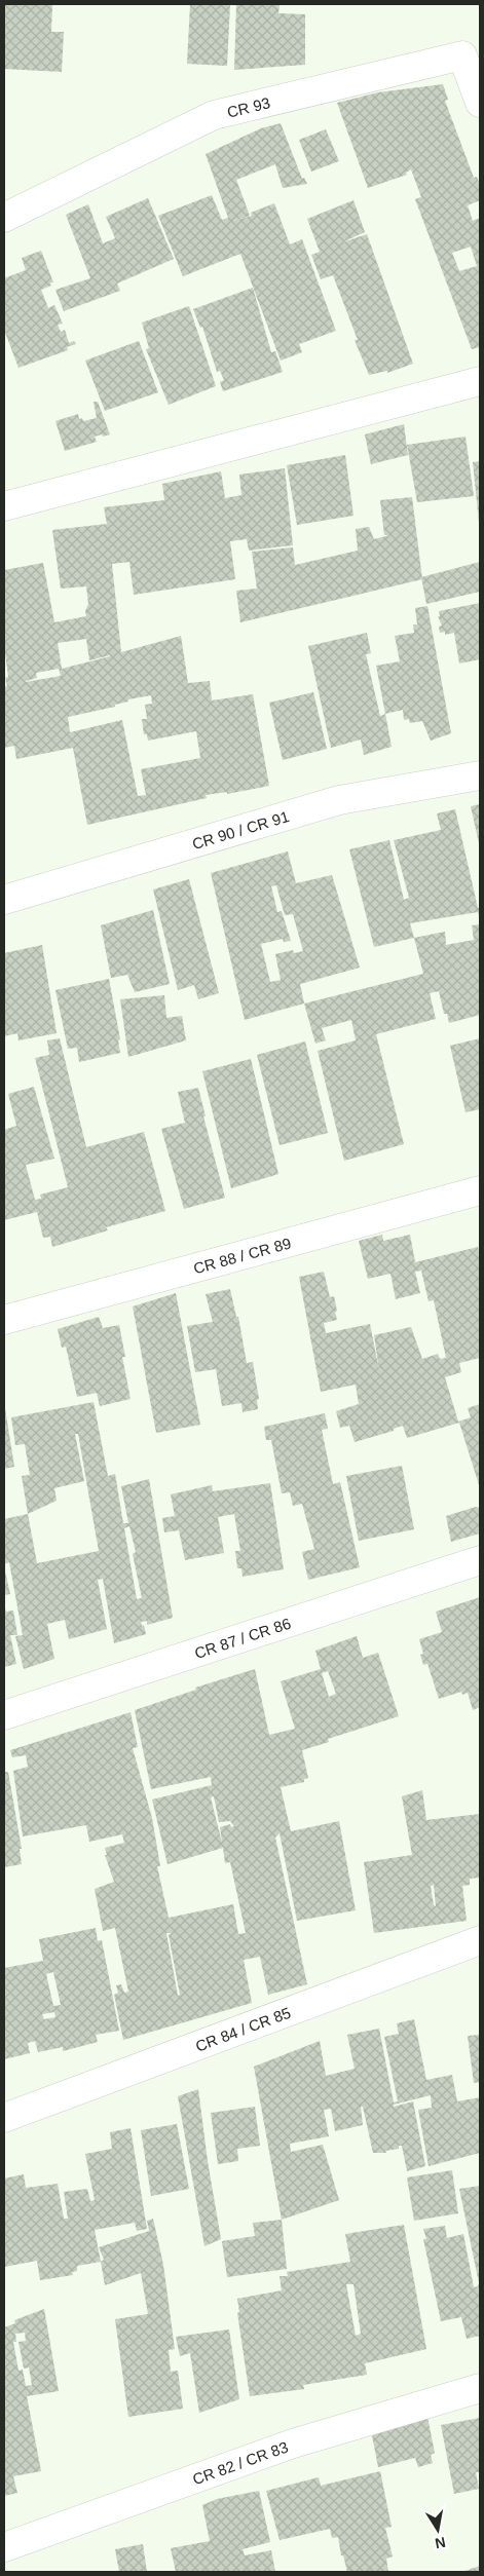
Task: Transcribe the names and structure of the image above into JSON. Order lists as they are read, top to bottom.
{
  "streets": {
    "street": [
      "CR 93",
      "CR 90 / CR 91",
      "CR 88 / CR 89",
      "CR 87 / CR 86",
      "CR 84 / CR 85",
      "CR 82 / CR 83"
    ]
  },
  "north": "bottom"
}
